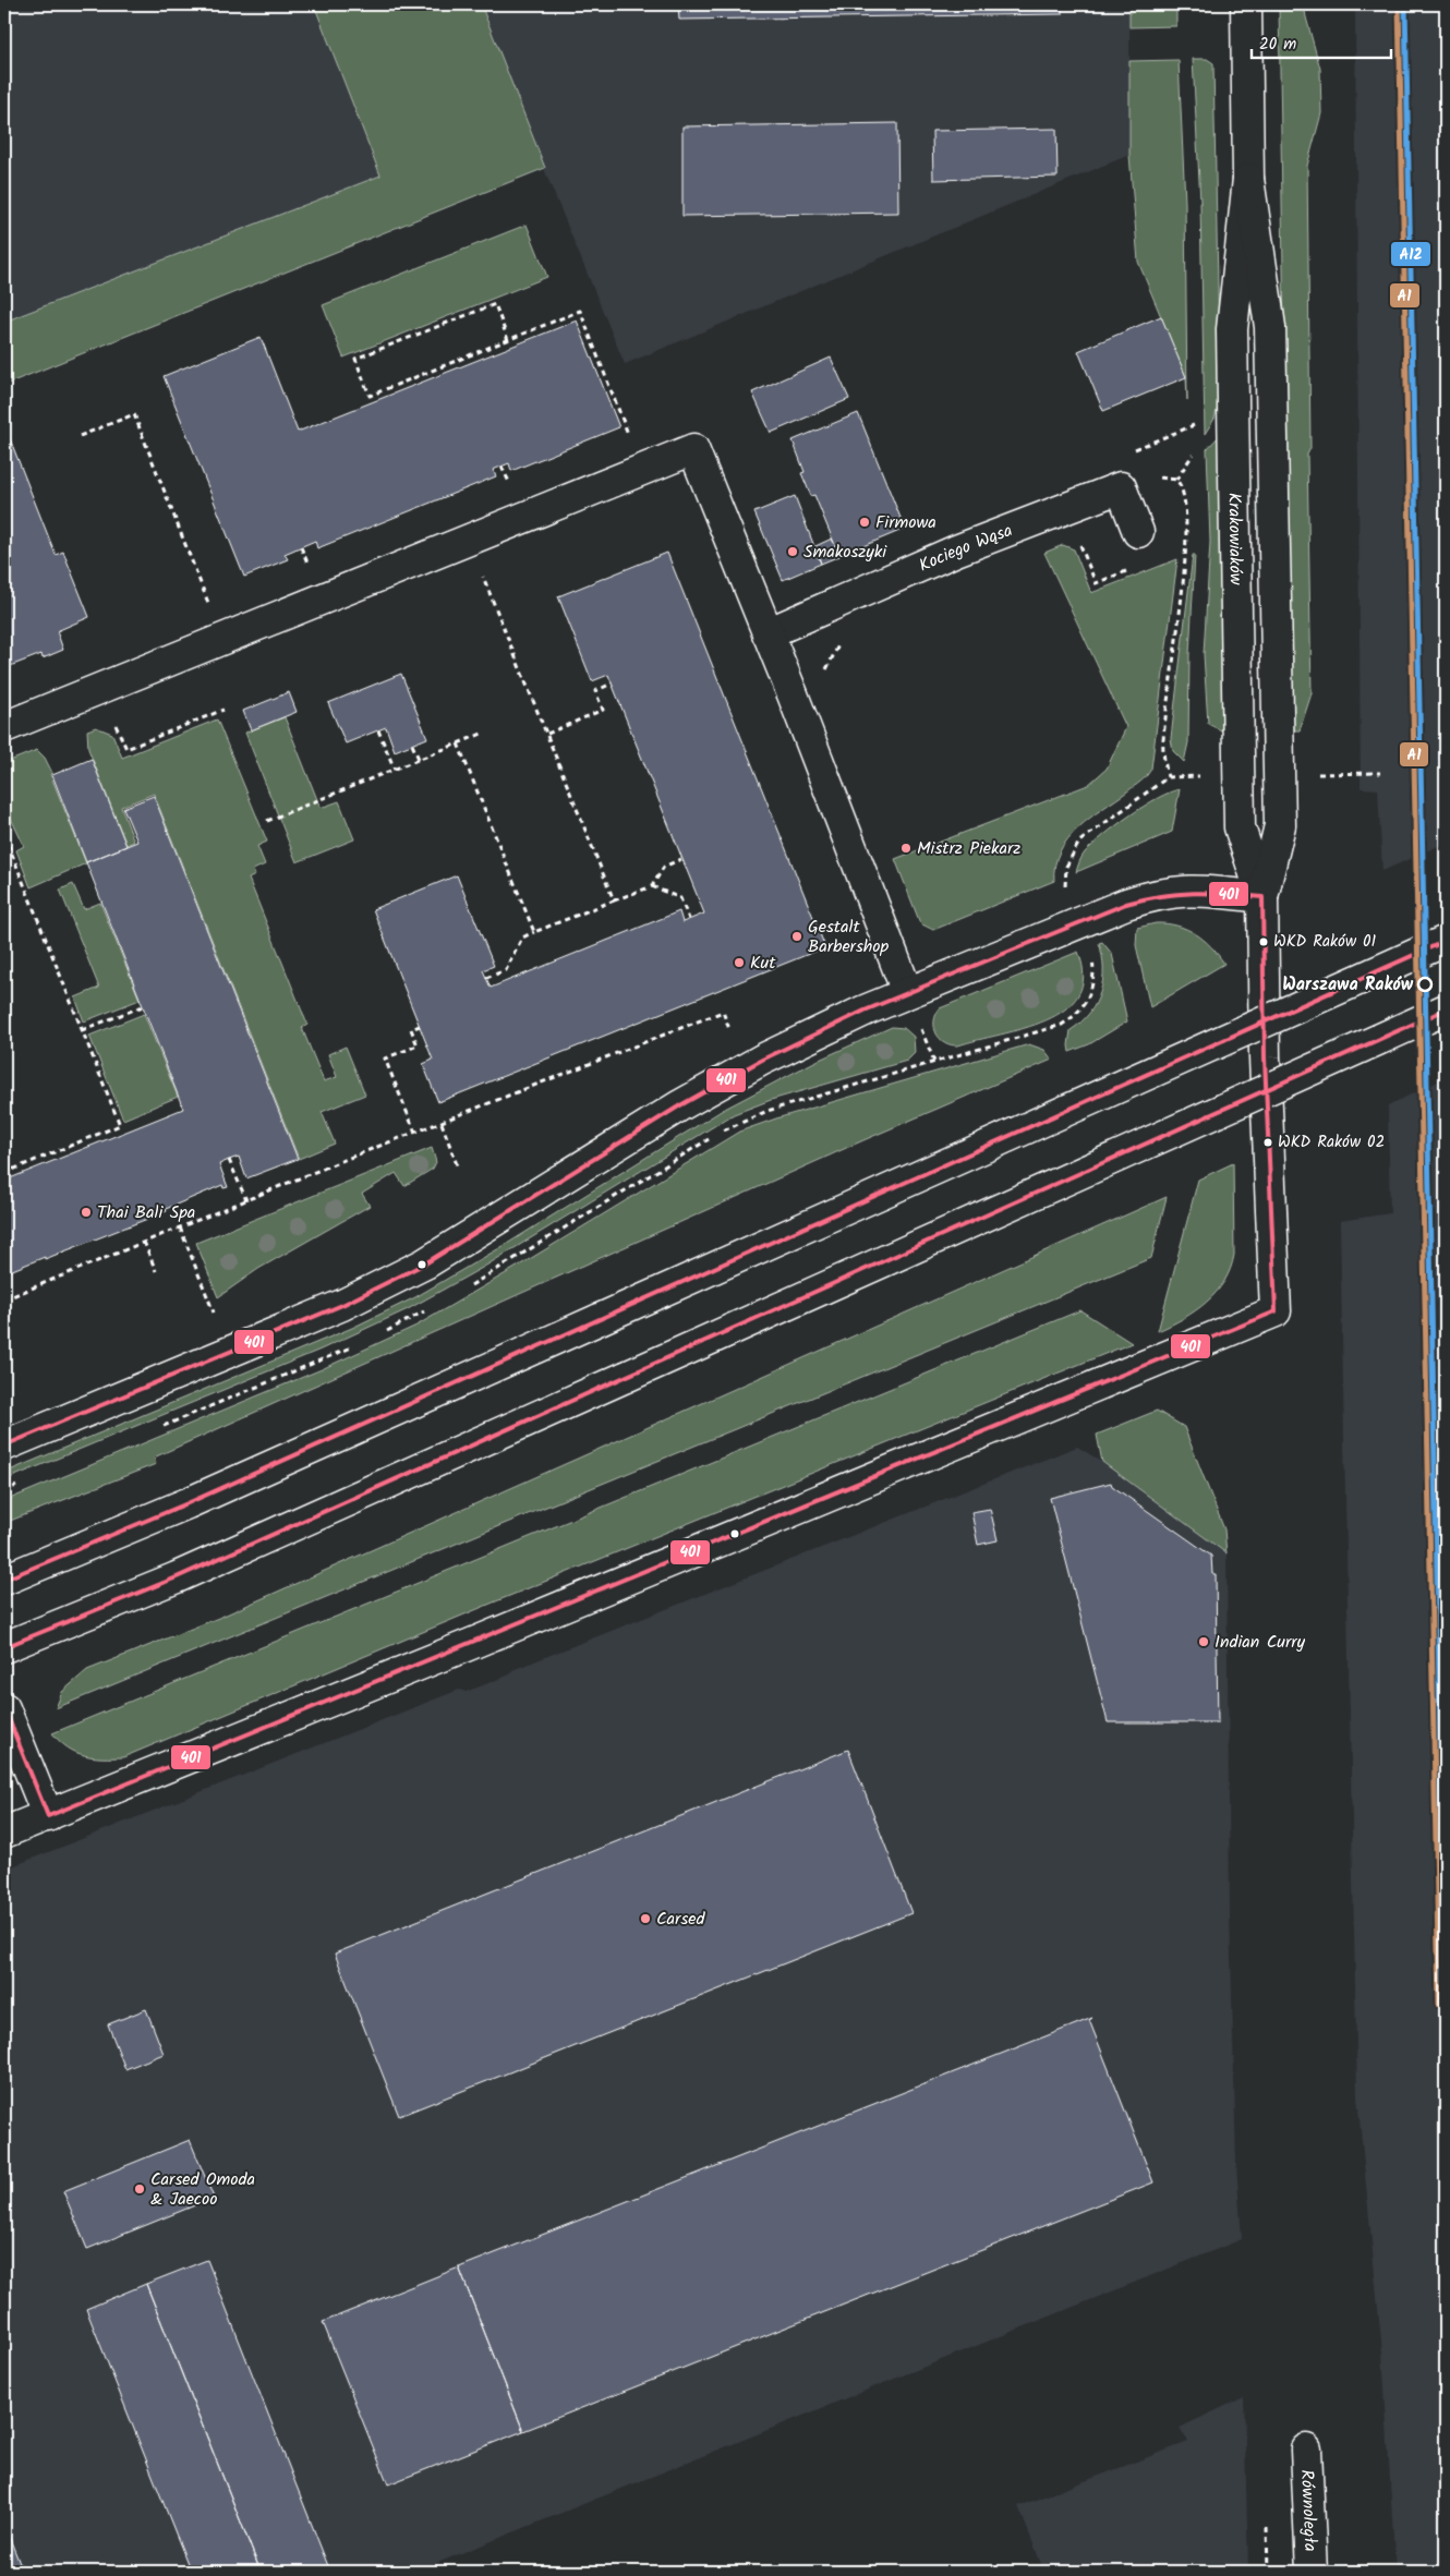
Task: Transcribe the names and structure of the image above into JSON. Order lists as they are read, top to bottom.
{
  "streets": {
    "street": ["Krakowiaków", "Kociego Wąsa", "Równoległa"]
  },
  "places": [
    "Firmowa",
    "Smakoszyki",
    "Mistrz Piekarz",
    "Gestalt Barbershop",
    "WKD Raków 01",
    "Kut",
    "Warszawa Raków",
    "WKD Raków 02",
    "Thai Bali Spa",
    "Indian Curry",
    "Carsed",
    "Carsed Omoda & Jaecoo"
  ],
  "lines": ["transit line A12", "transit line A1", "transit line 401"],
  "scale_bar": "20 m"
}
